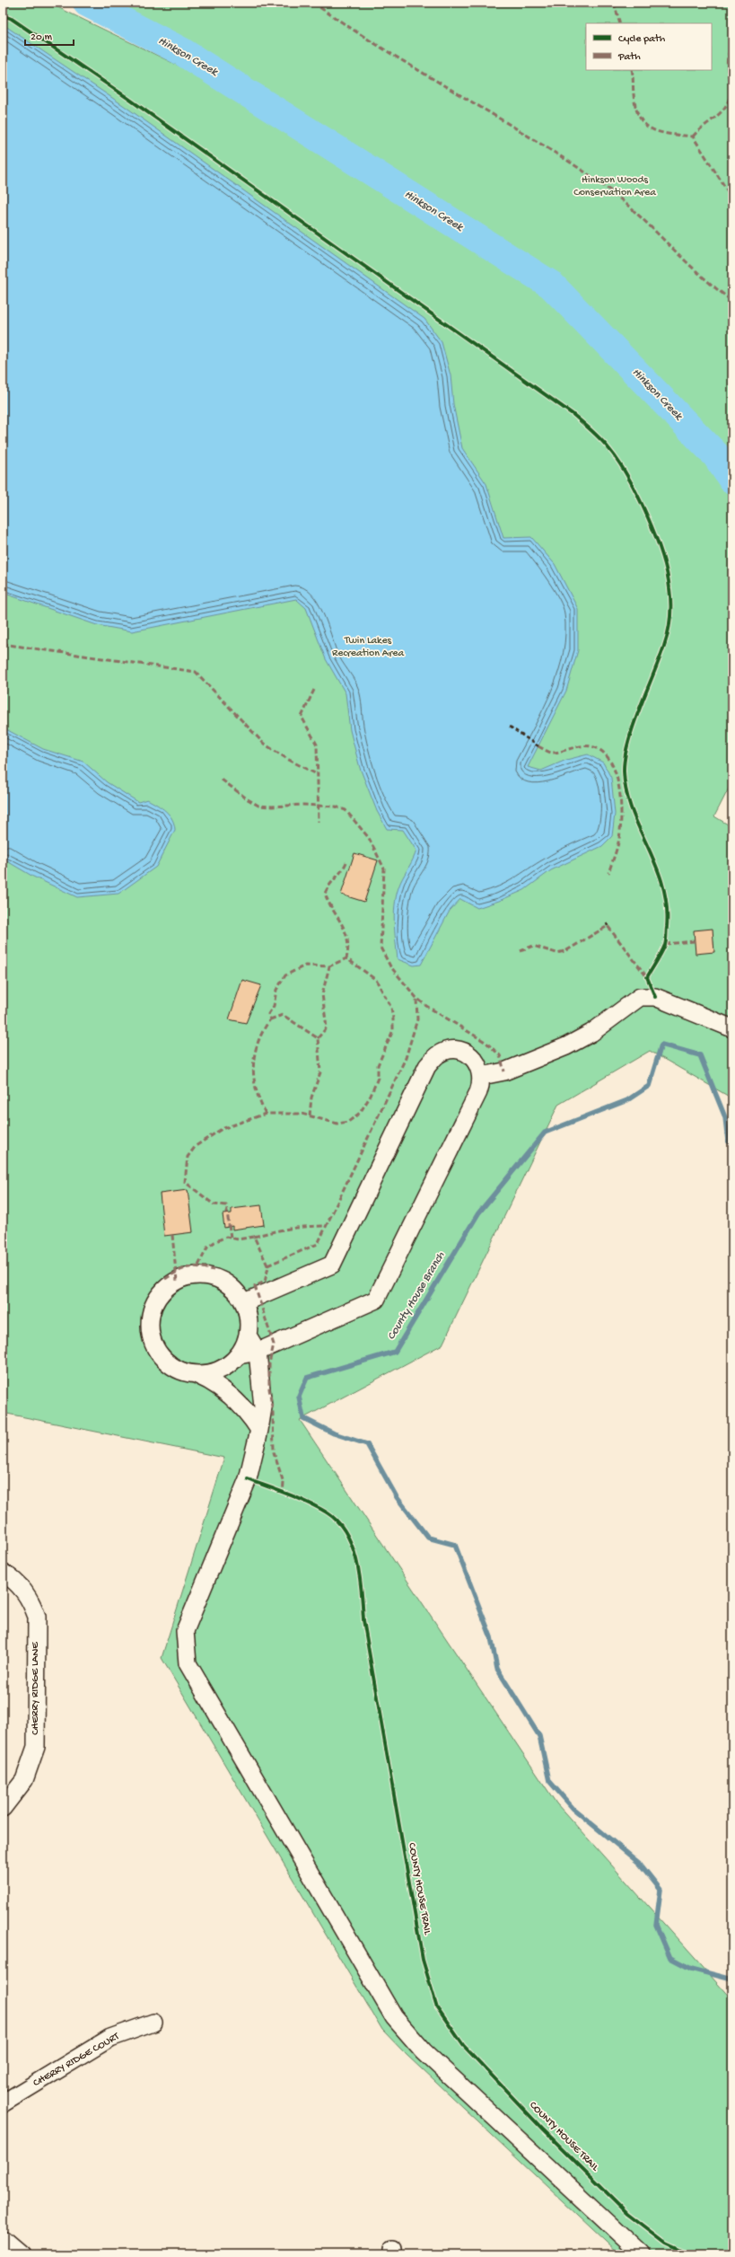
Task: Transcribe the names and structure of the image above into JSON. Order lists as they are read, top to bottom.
{
  "streets": {
    "street": ["CHERRY RIDGE LANE", "CHERRY RIDGE COURT"],
    "cycle path": ["COUNTY HOUSE TRAIL"]
  },
  "water": ["Hinkson Creek", "County House Branch"],
  "parks": ["Hinkson Woods Conservation Area", "Twin Lakes Recreation Area"],
  "legend": ["Cycle path", "Path"],
  "scale_bar": "20 m"
}
